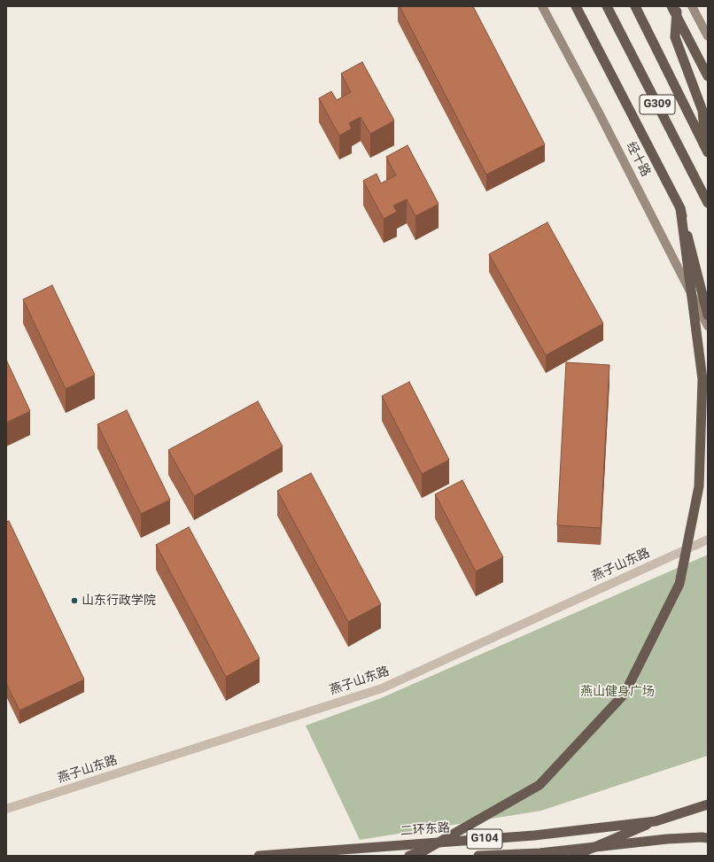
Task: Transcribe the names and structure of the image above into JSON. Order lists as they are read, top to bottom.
{
  "streets": {
    "highway": ["G309", "二环东路", "G104"],
    "main road": ["经十路"],
    "street": ["燕子山东路"]
  },
  "parks": ["燕山健身广场"],
  "places": ["山东行政学院"]
}
